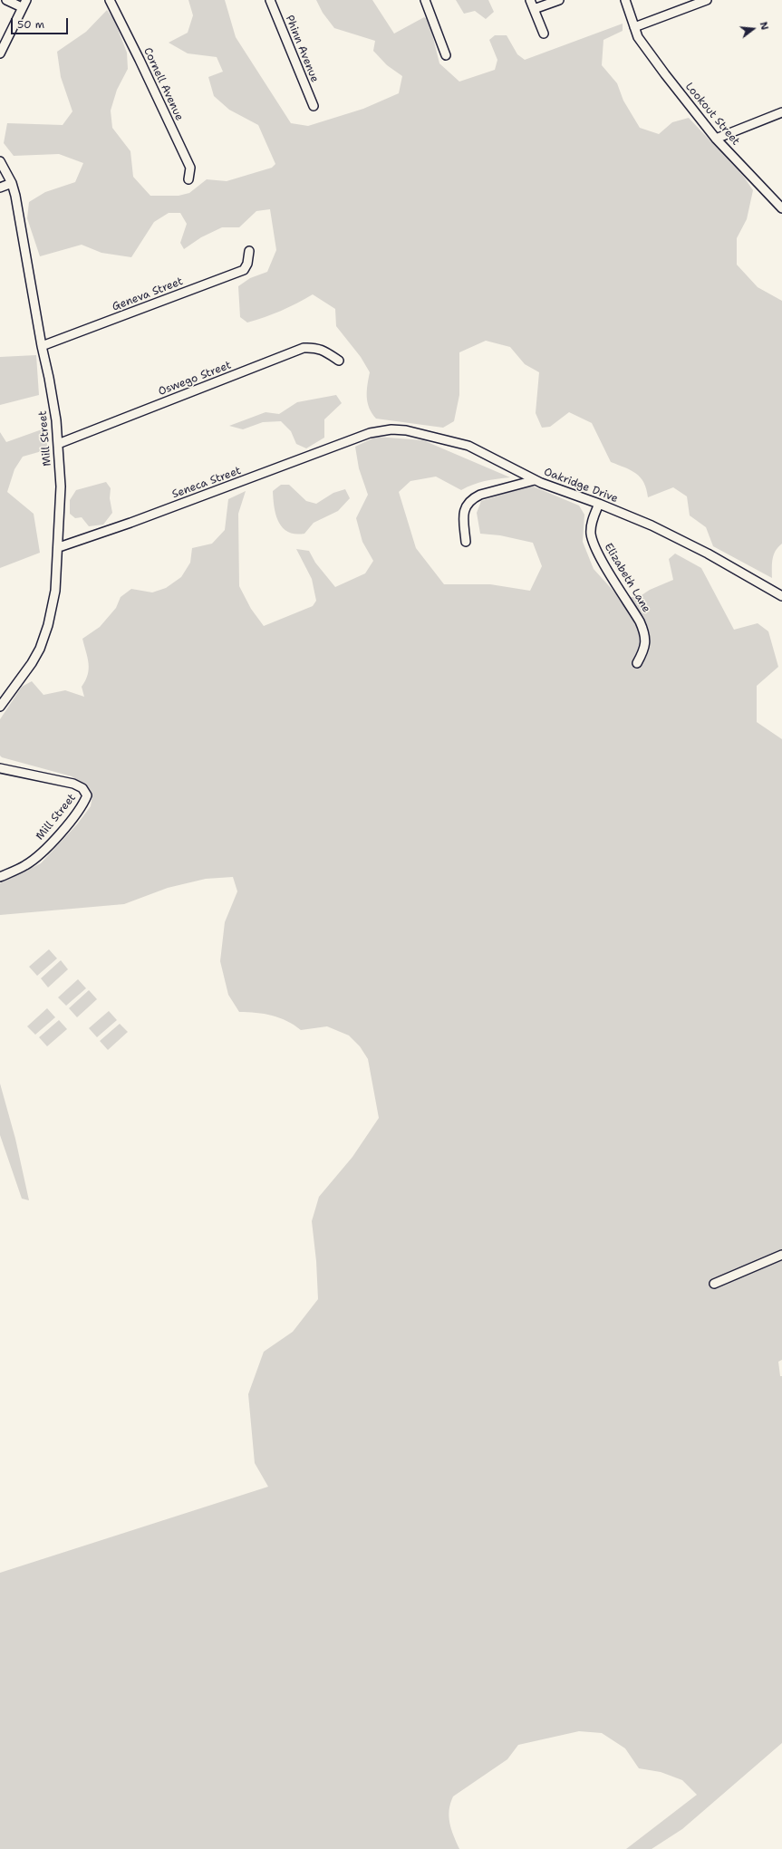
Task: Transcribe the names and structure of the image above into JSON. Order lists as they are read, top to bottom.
{
  "streets": {
    "street": [
      "Phinn Avenue",
      "Cornell Avenue",
      "Lookout Street",
      "Geneva Street",
      "Oswego Street",
      "Mill Street",
      "Seneca Street",
      "Oakridge Drive",
      "Elizabeth Lane"
    ]
  },
  "crossings": [
    ["Geneva Street", "Mill Street"],
    ["Oswego Street", "Mill Street"],
    ["Mill Street", "Seneca Street"],
    ["Seneca Street", "Oakridge Drive"],
    ["Oakridge Drive", "Elizabeth Lane"]
  ],
  "scale_bar": "50 m",
  "north": "right"
}
